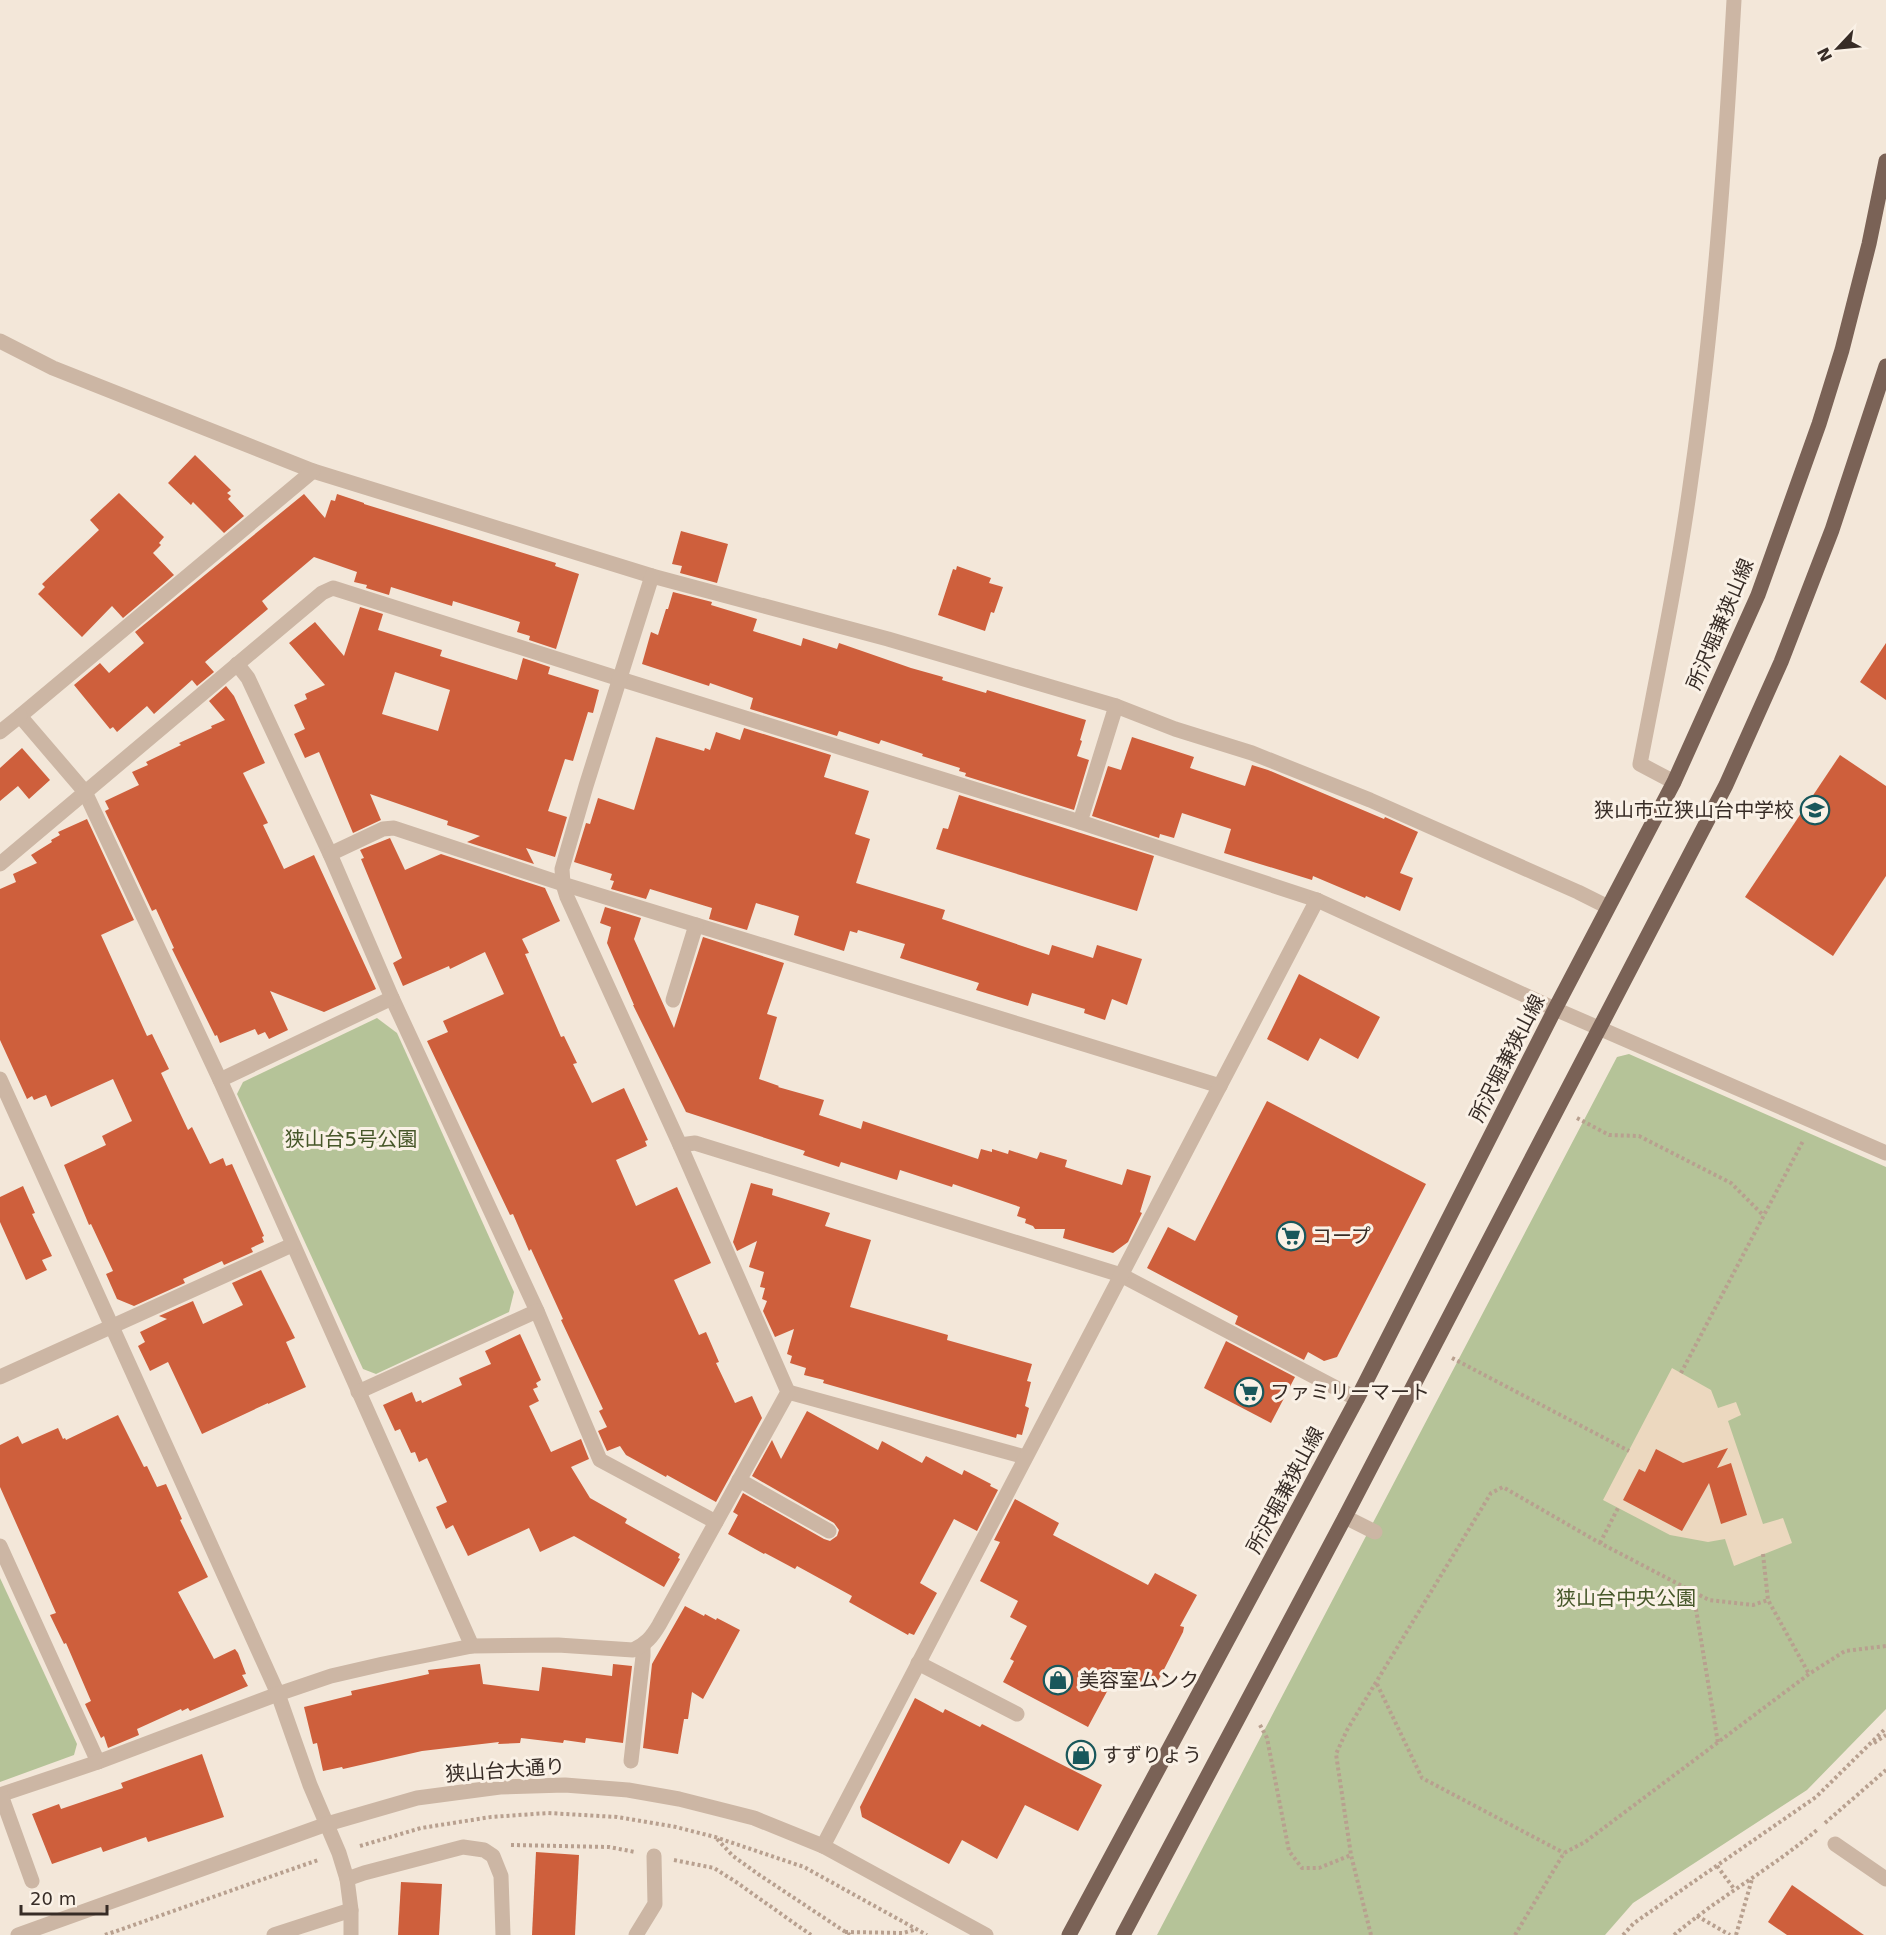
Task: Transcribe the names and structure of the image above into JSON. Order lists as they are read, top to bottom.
{
  "streets": {
    "main road": ["所沢堀兼狭山線"],
    "street": ["狭山台大通り"]
  },
  "parks": ["狭山台5号公園", "狭山台中央公園"],
  "places": {
    "school or university": ["狭山市立狭山台中学校"],
    "supermarket": ["コープ", "ファミリーマート"],
    "shop": ["美容室ムンク", "すずりょう"]
  },
  "scale_bar": "20 m",
  "north": "bottom left"
}
